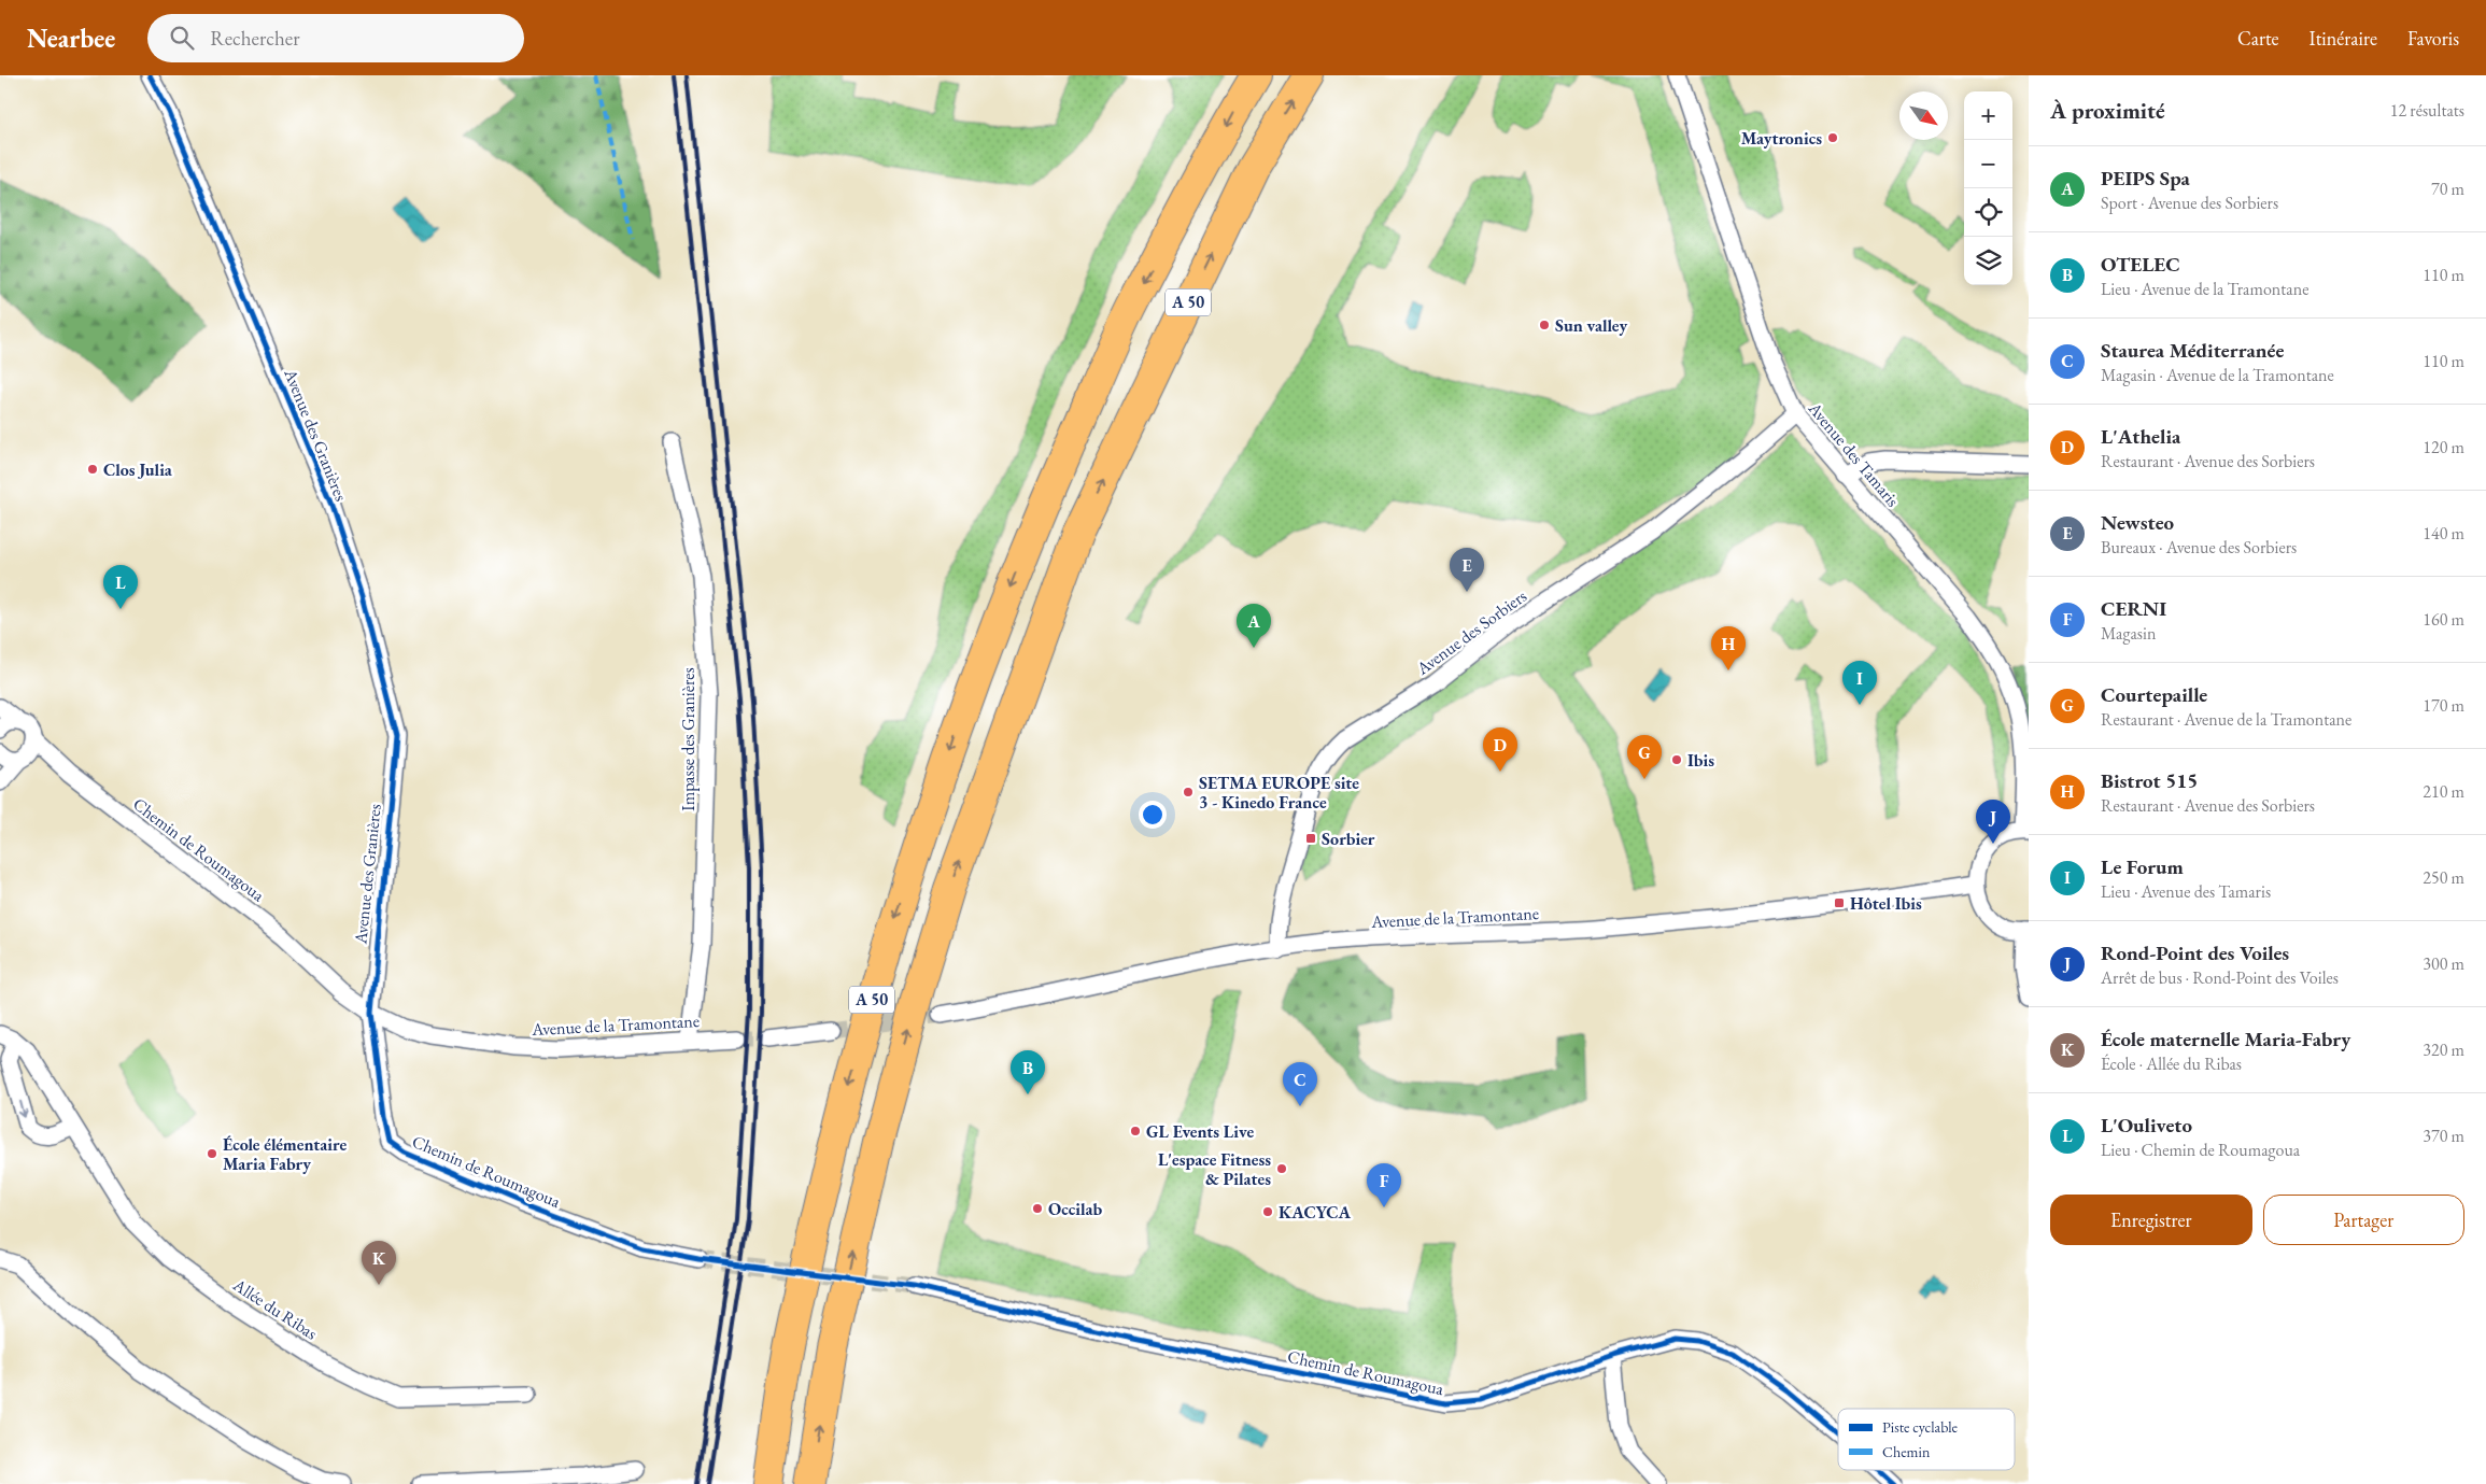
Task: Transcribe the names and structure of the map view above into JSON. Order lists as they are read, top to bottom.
{
  "streets": {
    "highway": ["A 50"],
    "street": [
      "Avenue des Granières",
      "Avenue des Tamaris",
      "Avenue des Sorbiers",
      "Impasse des Granières",
      "Chemin de Roumagoua",
      "Avenue de la Tramontane",
      "Allée du Ribas"
    ]
  },
  "crossings": [
    ["Avenue des Granières", "Chemin de Roumagoua"],
    ["Avenue des Granières", "Avenue de la Tramontane"],
    ["Avenue des Tamaris", "Avenue des Sorbiers"],
    ["Avenue des Sorbiers", "Avenue de la Tramontane"],
    ["Impasse des Granières", "Avenue de la Tramontane"],
    ["Chemin de Roumagoua", "Avenue de la Tramontane"]
  ],
  "places": {
    "other": [
      "Maytronics",
      "Sun valley",
      "Clos Julia",
      "Ibis",
      "SETMA EUROPE site 3 - Kinedo France",
      "GL Events Live",
      "École élémentaire Maria Fabry",
      "L'espace Fitness & Pilates",
      "Occilab",
      "KACYCA"
    ],
    "transit": ["Sorbier", "Hôtel Ibis"]
  },
  "legend": ["Piste cyclable", "Chemin"],
  "north": "bottom right",
  "page": {
    "header": "Nearbee",
    "search": "Rechercher",
    "nav": ["Carte", "Itinéraire", "Favoris"],
    "heading": ["À proximité", "12 résultats"],
    "map_buttons": ["+", "−"],
    "list": [
      {
        "mark": "A",
        "name": "PEIPS Spa",
        "note": "Sport · Avenue des Sorbiers",
        "value": "70 m"
      },
      {
        "mark": "B",
        "name": "OTELEC",
        "note": "Lieu · Avenue de la Tramontane",
        "value": "110 m"
      },
      {
        "mark": "C",
        "name": "Staurea Méditerranée",
        "note": "Magasin · Avenue de la Tramontane",
        "value": "110 m"
      },
      {
        "mark": "D",
        "name": "L'Athelia",
        "note": "Restaurant · Avenue des Sorbiers",
        "value": "120 m"
      },
      {
        "mark": "E",
        "name": "Newsteo",
        "note": "Bureaux · Avenue des Sorbiers",
        "value": "140 m"
      },
      {
        "mark": "F",
        "name": "CERNI",
        "note": "Magasin",
        "value": "160 m"
      },
      {
        "mark": "G",
        "name": "Courtepaille",
        "note": "Restaurant · Avenue de la Tramontane",
        "value": "170 m"
      },
      {
        "mark": "H",
        "name": "Bistrot 515",
        "note": "Restaurant · Avenue des Sorbiers",
        "value": "210 m"
      },
      {
        "mark": "I",
        "name": "Le Forum",
        "note": "Lieu · Avenue des Tamaris",
        "value": "250 m"
      },
      {
        "mark": "J",
        "name": "Rond-Point des Voiles",
        "note": "Arrêt de bus · Rond-Point des Voiles",
        "value": "300 m"
      },
      {
        "mark": "K",
        "name": "École maternelle Maria-Fabry",
        "note": "École · Allée du Ribas",
        "value": "320 m"
      },
      {
        "mark": "L",
        "name": "L'Ouliveto",
        "note": "Lieu · Chemin de Roumagoua",
        "value": "370 m"
      }
    ],
    "pins": [
      "E",
      "L",
      "A",
      "H",
      "I",
      "D",
      "G",
      "J",
      "B",
      "C",
      "F",
      "K"
    ],
    "buttons": ["Enregistrer", "Partager"]
  }
}
